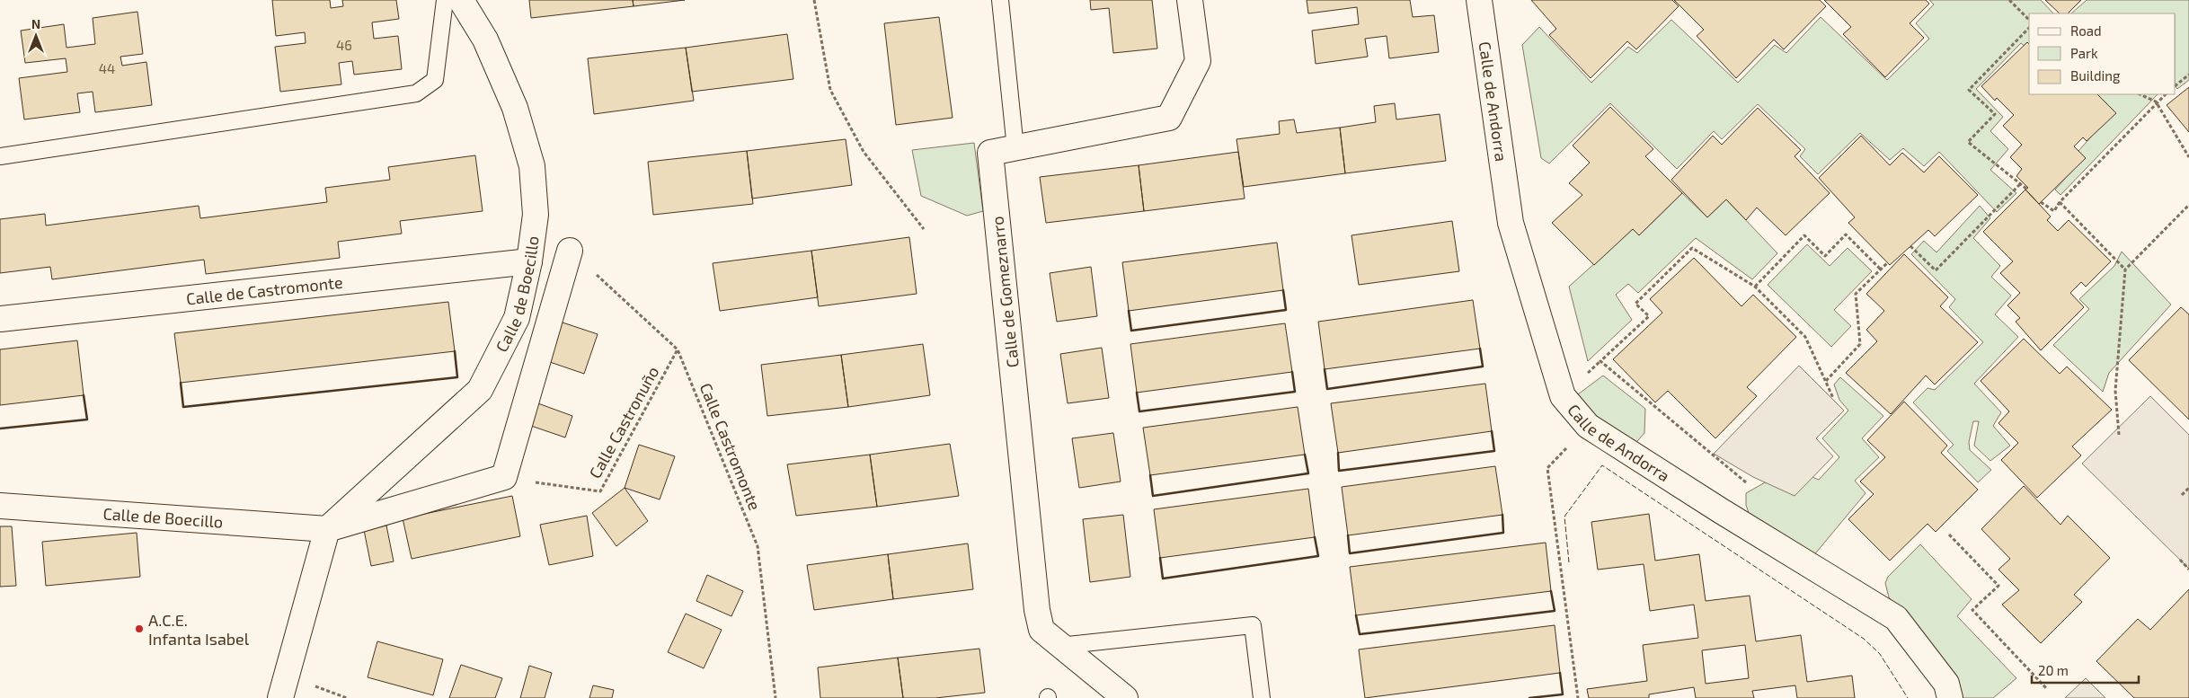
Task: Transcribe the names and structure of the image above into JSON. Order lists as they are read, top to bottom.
{
  "streets": {
    "street": [
      "Calle de Andorra",
      "Calle de Castromonte",
      "Calle de Gomeznarro",
      "Calle de Boecillo"
    ],
    "path": ["Calle Castronuño", "Calle Castromonte"]
  },
  "crossings": [
    ["Calle de Castromonte", "Calle de Boecillo"],
    ["Calle de Boecillo", "Calle Castronuño"],
    ["Calle Castronuño", "Calle Castromonte"]
  ],
  "places": ["A.C.E. Infanta Isabel"],
  "house_numbers": ["46", "44"],
  "legend": ["Road", "Park", "Building"],
  "scale_bar": "20 m",
  "north": "top"
}
